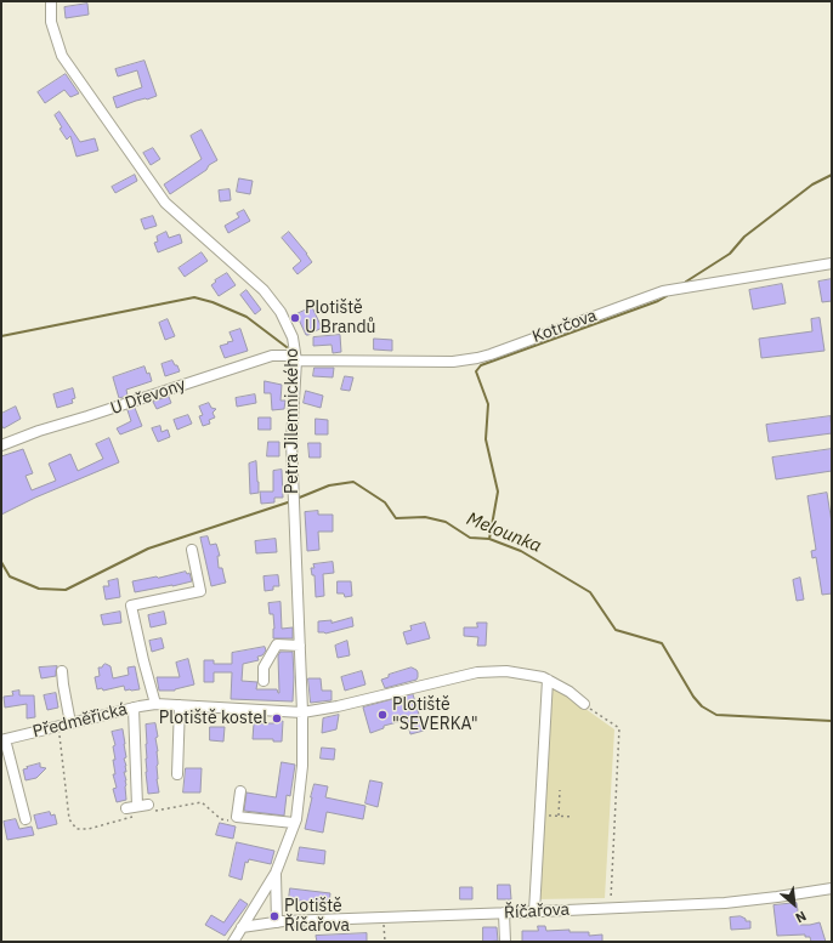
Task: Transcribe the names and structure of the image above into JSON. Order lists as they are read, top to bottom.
{
  "streets": {
    "street": [
      "Kotrčova",
      "U Dřevony",
      "Petra Jilemnického",
      "Předměřická",
      "Říčařova"
    ]
  },
  "crossings": [
    ["Kotrčova", "U Dřevony"],
    ["Kotrčova", "Petra Jilemnického"],
    ["U Dřevony", "Petra Jilemnického"],
    ["Petra Jilemnického", "Předměřická"],
    ["Petra Jilemnického", "Říčařova"]
  ],
  "water": ["Melounka"],
  "places": [
    "Plotiště U Brandů",
    "Plotiště \"SEVERKA\"",
    "Plotiště kostel",
    "Plotiště Říčařova"
  ],
  "north": "bottom right"
}
